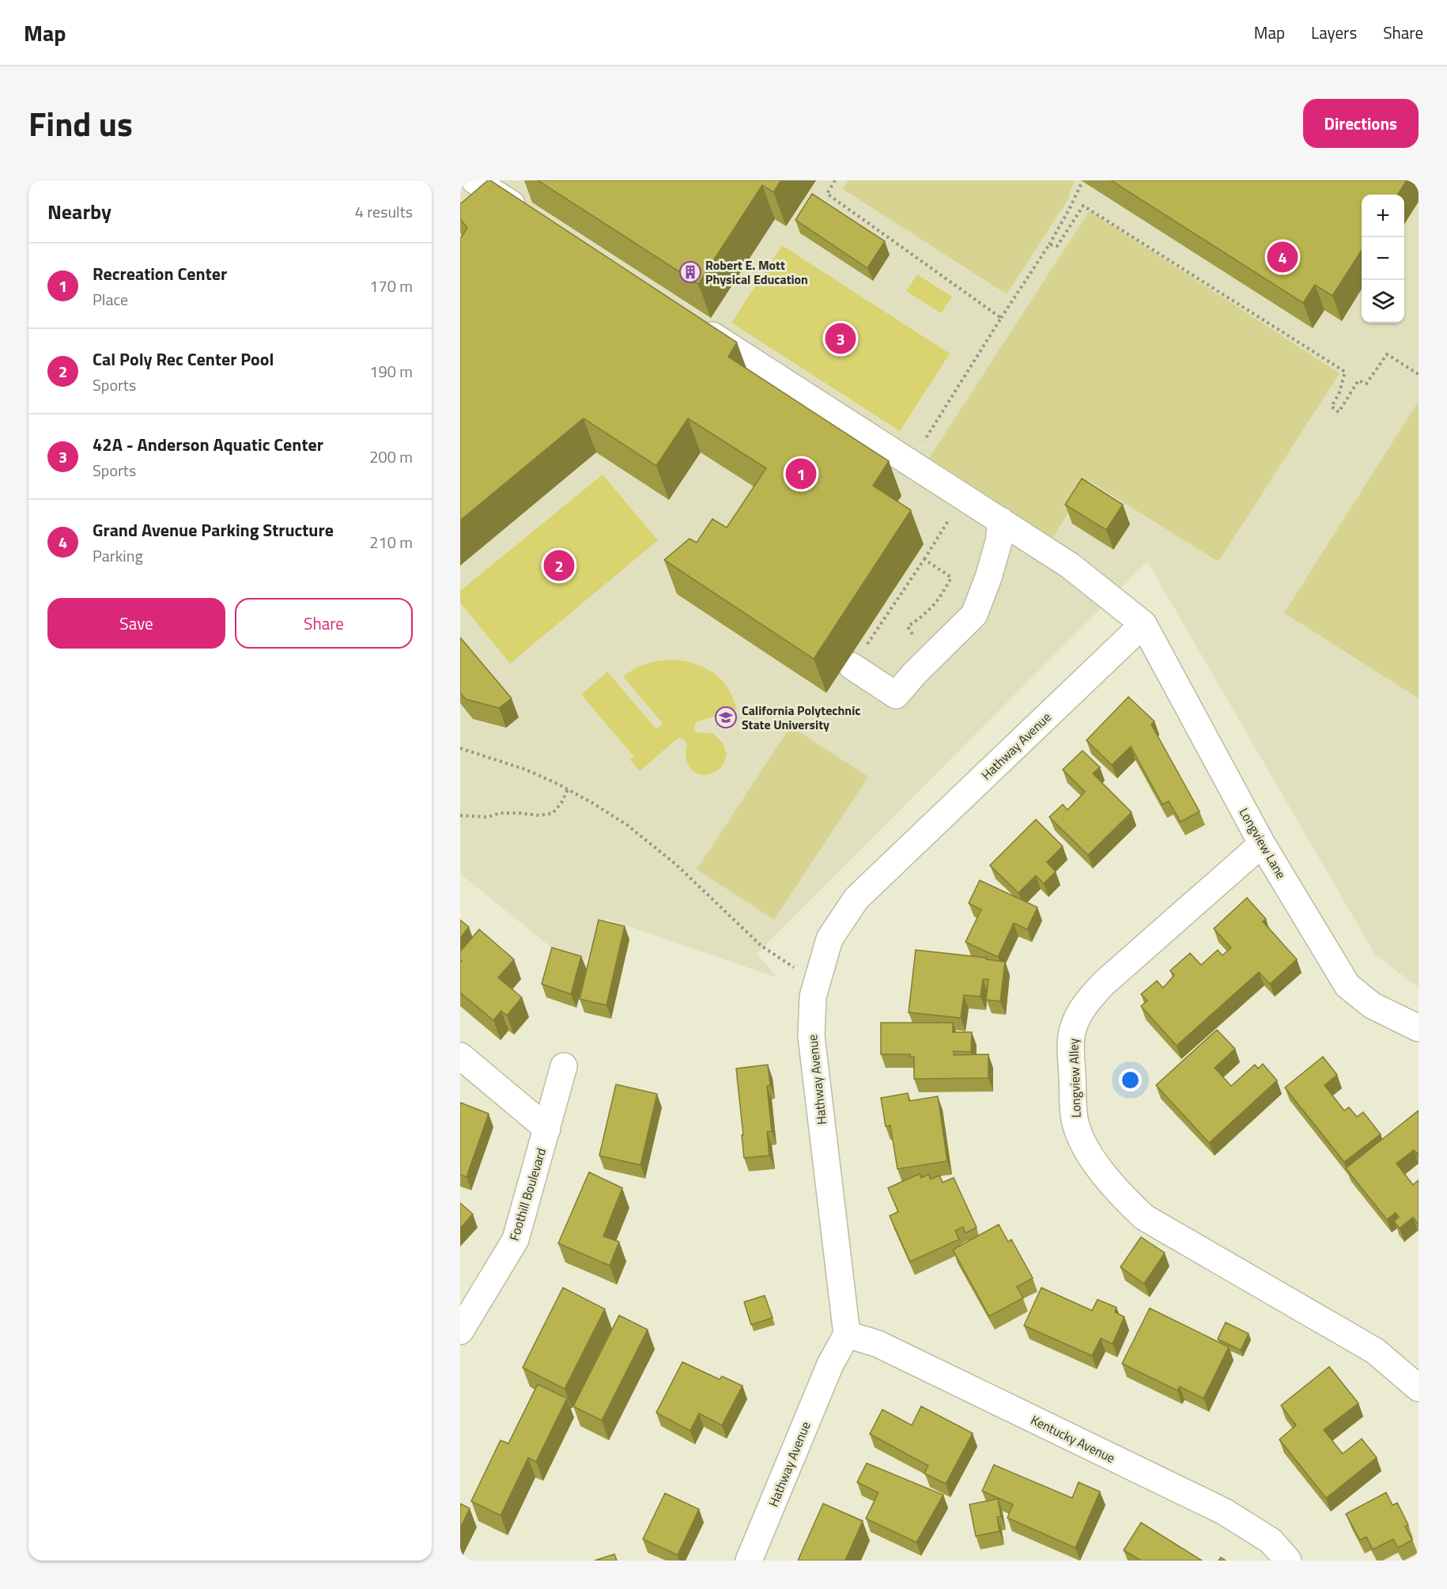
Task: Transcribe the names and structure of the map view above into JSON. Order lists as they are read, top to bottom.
{
  "streets": {
    "street": [
      "Hathway Avenue",
      "Longview Lane",
      "Longview Alley",
      "Foothill Boulevard",
      "Kentucky Avenue"
    ]
  },
  "crossings": [
    ["Hathway Avenue", "Longview Lane"],
    ["Hathway Avenue", "Kentucky Avenue"],
    ["Longview Lane", "Longview Alley"]
  ],
  "places": {
    "building": ["Robert E. Mott Physical Education"],
    "school or university": ["California Polytechnic State University"]
  },
  "page": {
    "header": "Map",
    "nav": ["Map", "Layers", "Share"],
    "title": "Find us",
    "buttons": [
      "Directions",
      ["Save", "Share"]
    ],
    "heading": ["Nearby", "4 results"],
    "map_buttons": ["+", "−"],
    "pins": [
      "4",
      "3",
      "1",
      "2"
    ],
    "list": [
      {
        "mark": "1",
        "name": "Recreation Center",
        "note": "Place",
        "value": "170 m"
      },
      {
        "mark": "2",
        "name": "Cal Poly Rec Center Pool",
        "note": "Sports",
        "value": "190 m"
      },
      {
        "mark": "3",
        "name": "42A - Anderson Aquatic Center",
        "note": "Sports",
        "value": "200 m"
      },
      {
        "mark": "4",
        "name": "Grand Avenue Parking Structure",
        "note": "Parking",
        "value": "210 m"
      }
    ]
  }
}
